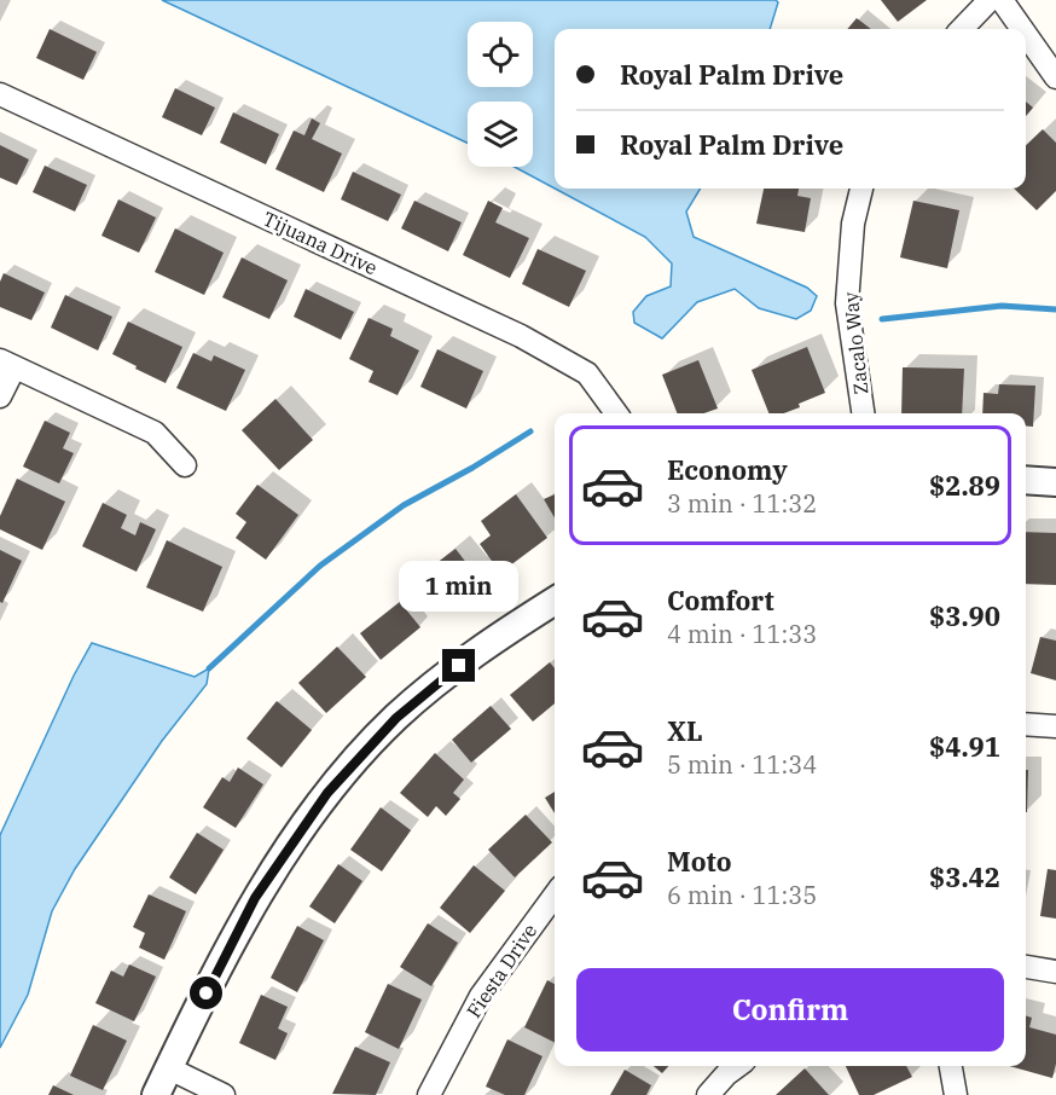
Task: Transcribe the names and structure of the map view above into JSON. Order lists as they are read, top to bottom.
{
  "streets": {
    "street": ["Tijuana Drive", "Zacalo Way", "Fiesta Drive"]
  },
  "page": {
    "banner": ["Royal Palm Drive", "Royal Palm Drive"],
    "list": [
      {
        "name": "Economy",
        "note": "3 min · 11:32",
        "value": "$2.89"
      },
      {
        "name": "Comfort",
        "note": "4 min · 11:33",
        "value": "$3.90"
      },
      {
        "name": "XL",
        "note": "5 min · 11:34",
        "value": "$4.91"
      },
      {
        "name": "Moto",
        "note": "6 min · 11:35",
        "value": "$3.42"
      }
    ],
    "bubble": "1 min",
    "buttons": "Confirm"
  }
}
